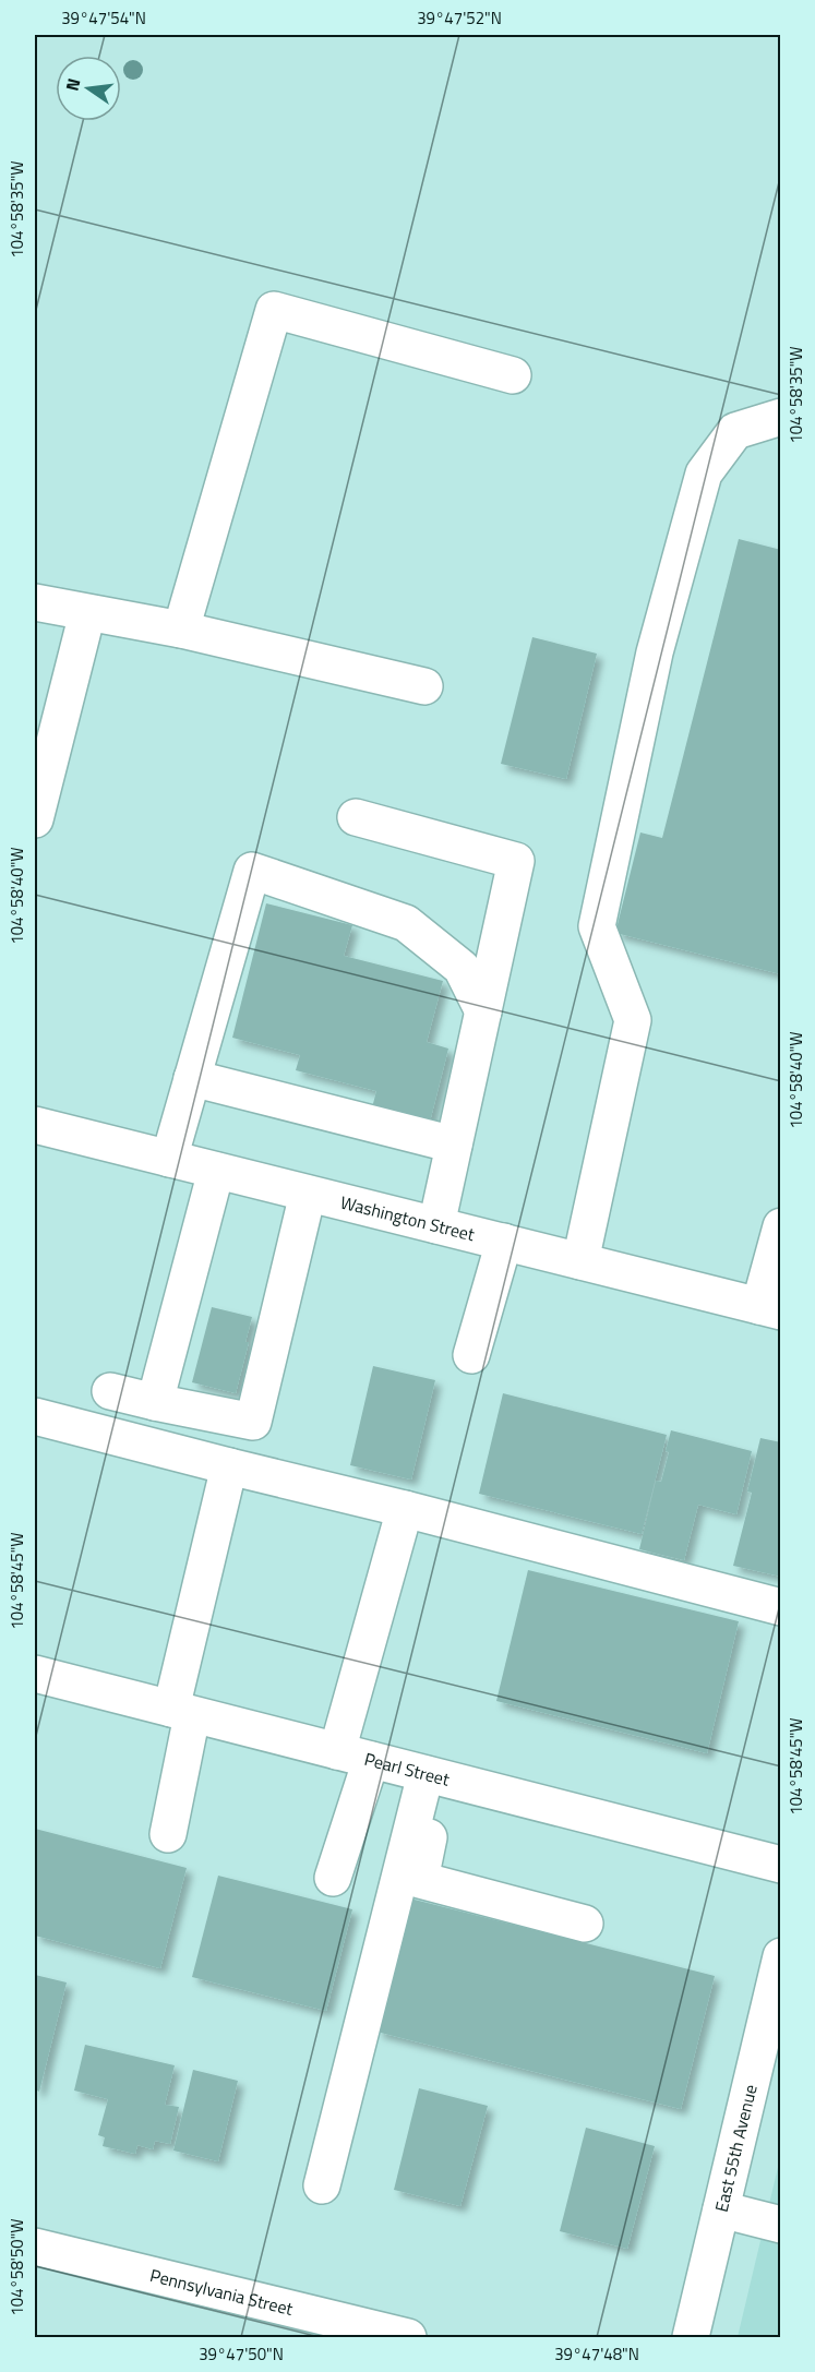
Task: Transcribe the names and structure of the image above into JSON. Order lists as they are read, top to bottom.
{
  "streets": {
    "street": [
      "Washington Street",
      "Pearl Street",
      "East 55th Avenue",
      "Pennsylvania Street"
    ]
  },
  "north": "left",
  "coordinates": [
    "39°47'54\"N",
    "39°47'52\"N",
    "104°58'35\"W",
    "104°58'40\"W",
    "104°58'45\"W",
    "104°58'50\"W",
    "39°47'50\"N",
    "39°47'48\"N"
  ]
}
